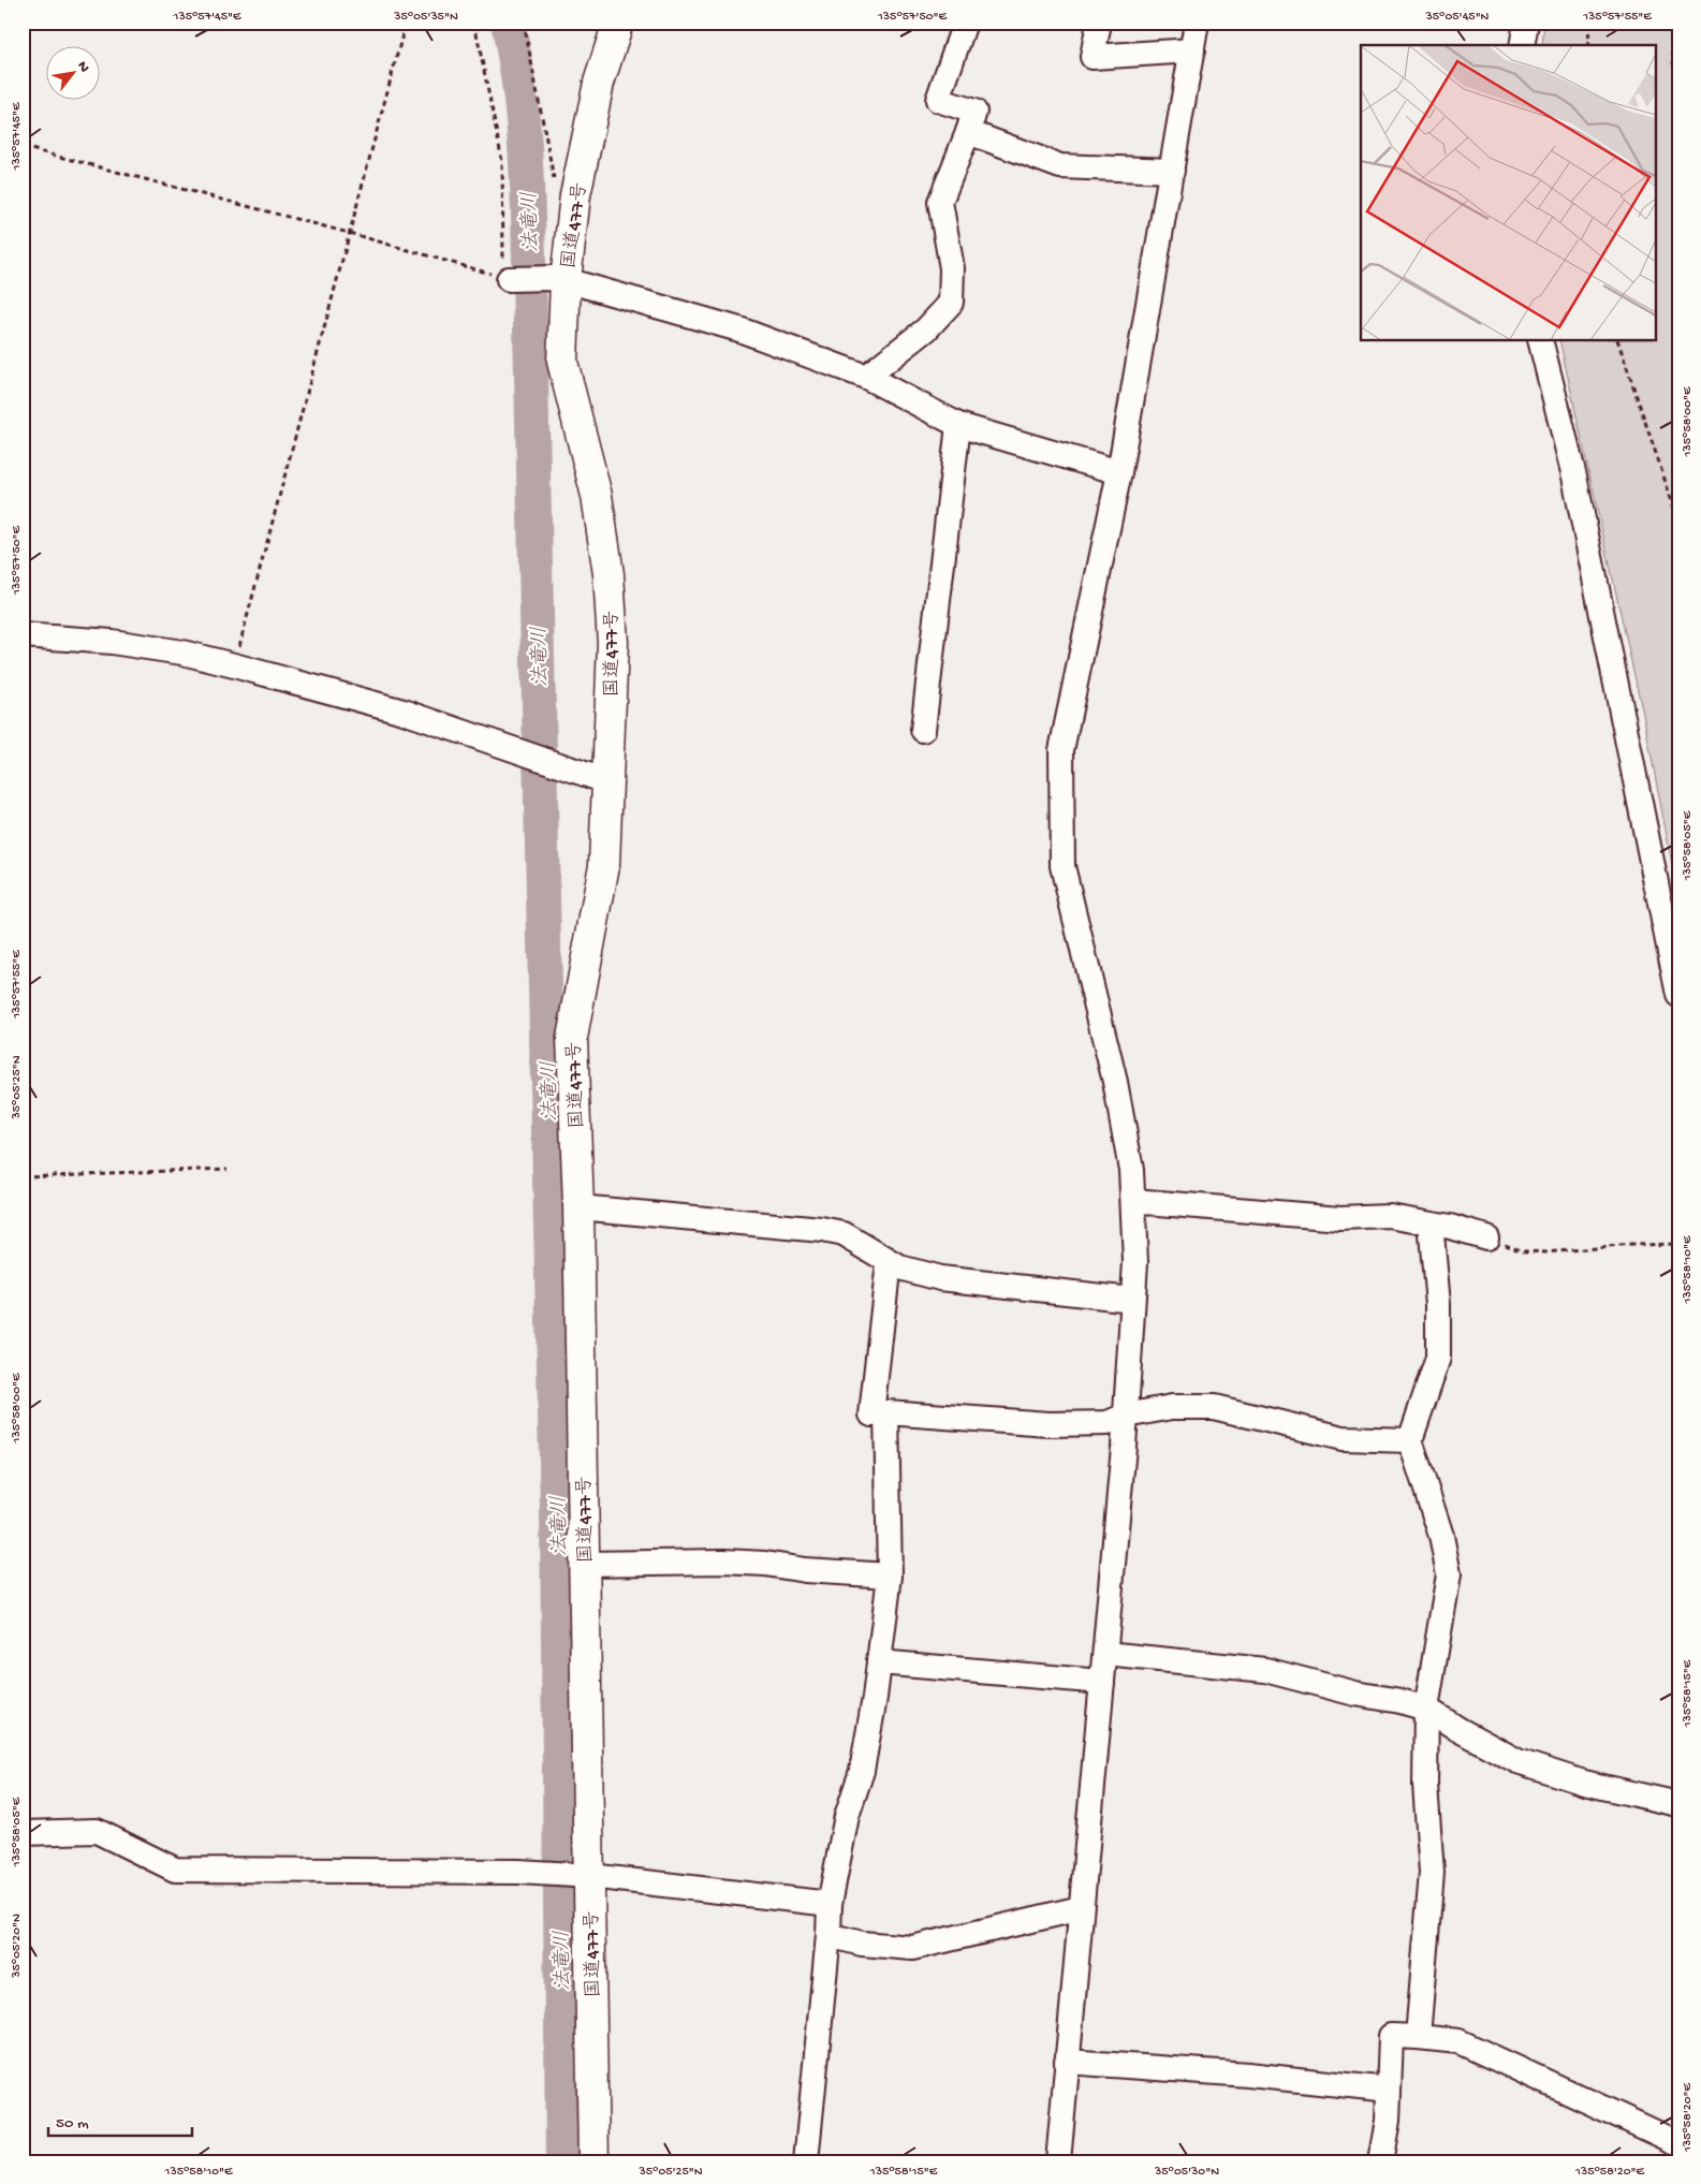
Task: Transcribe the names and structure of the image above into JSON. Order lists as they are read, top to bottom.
{
  "streets": {
    "highway": ["国道477号"]
  },
  "water": ["法竜川"],
  "scale_bar": "50 m",
  "north": "top right",
  "coordinates": [
    "135°57'45\"E",
    "35°05'35\"N",
    "135°57'50\"E",
    "35°05'45\"N",
    "135°57'55\"E",
    "135°58'00\"E",
    "135°58'05\"E",
    "35°05'25\"N",
    "135°58'10\"E",
    "135°58'15\"E",
    "35°05'20\"N",
    "135°58'20\"E",
    "35°05'30\"N"
  ]
}
